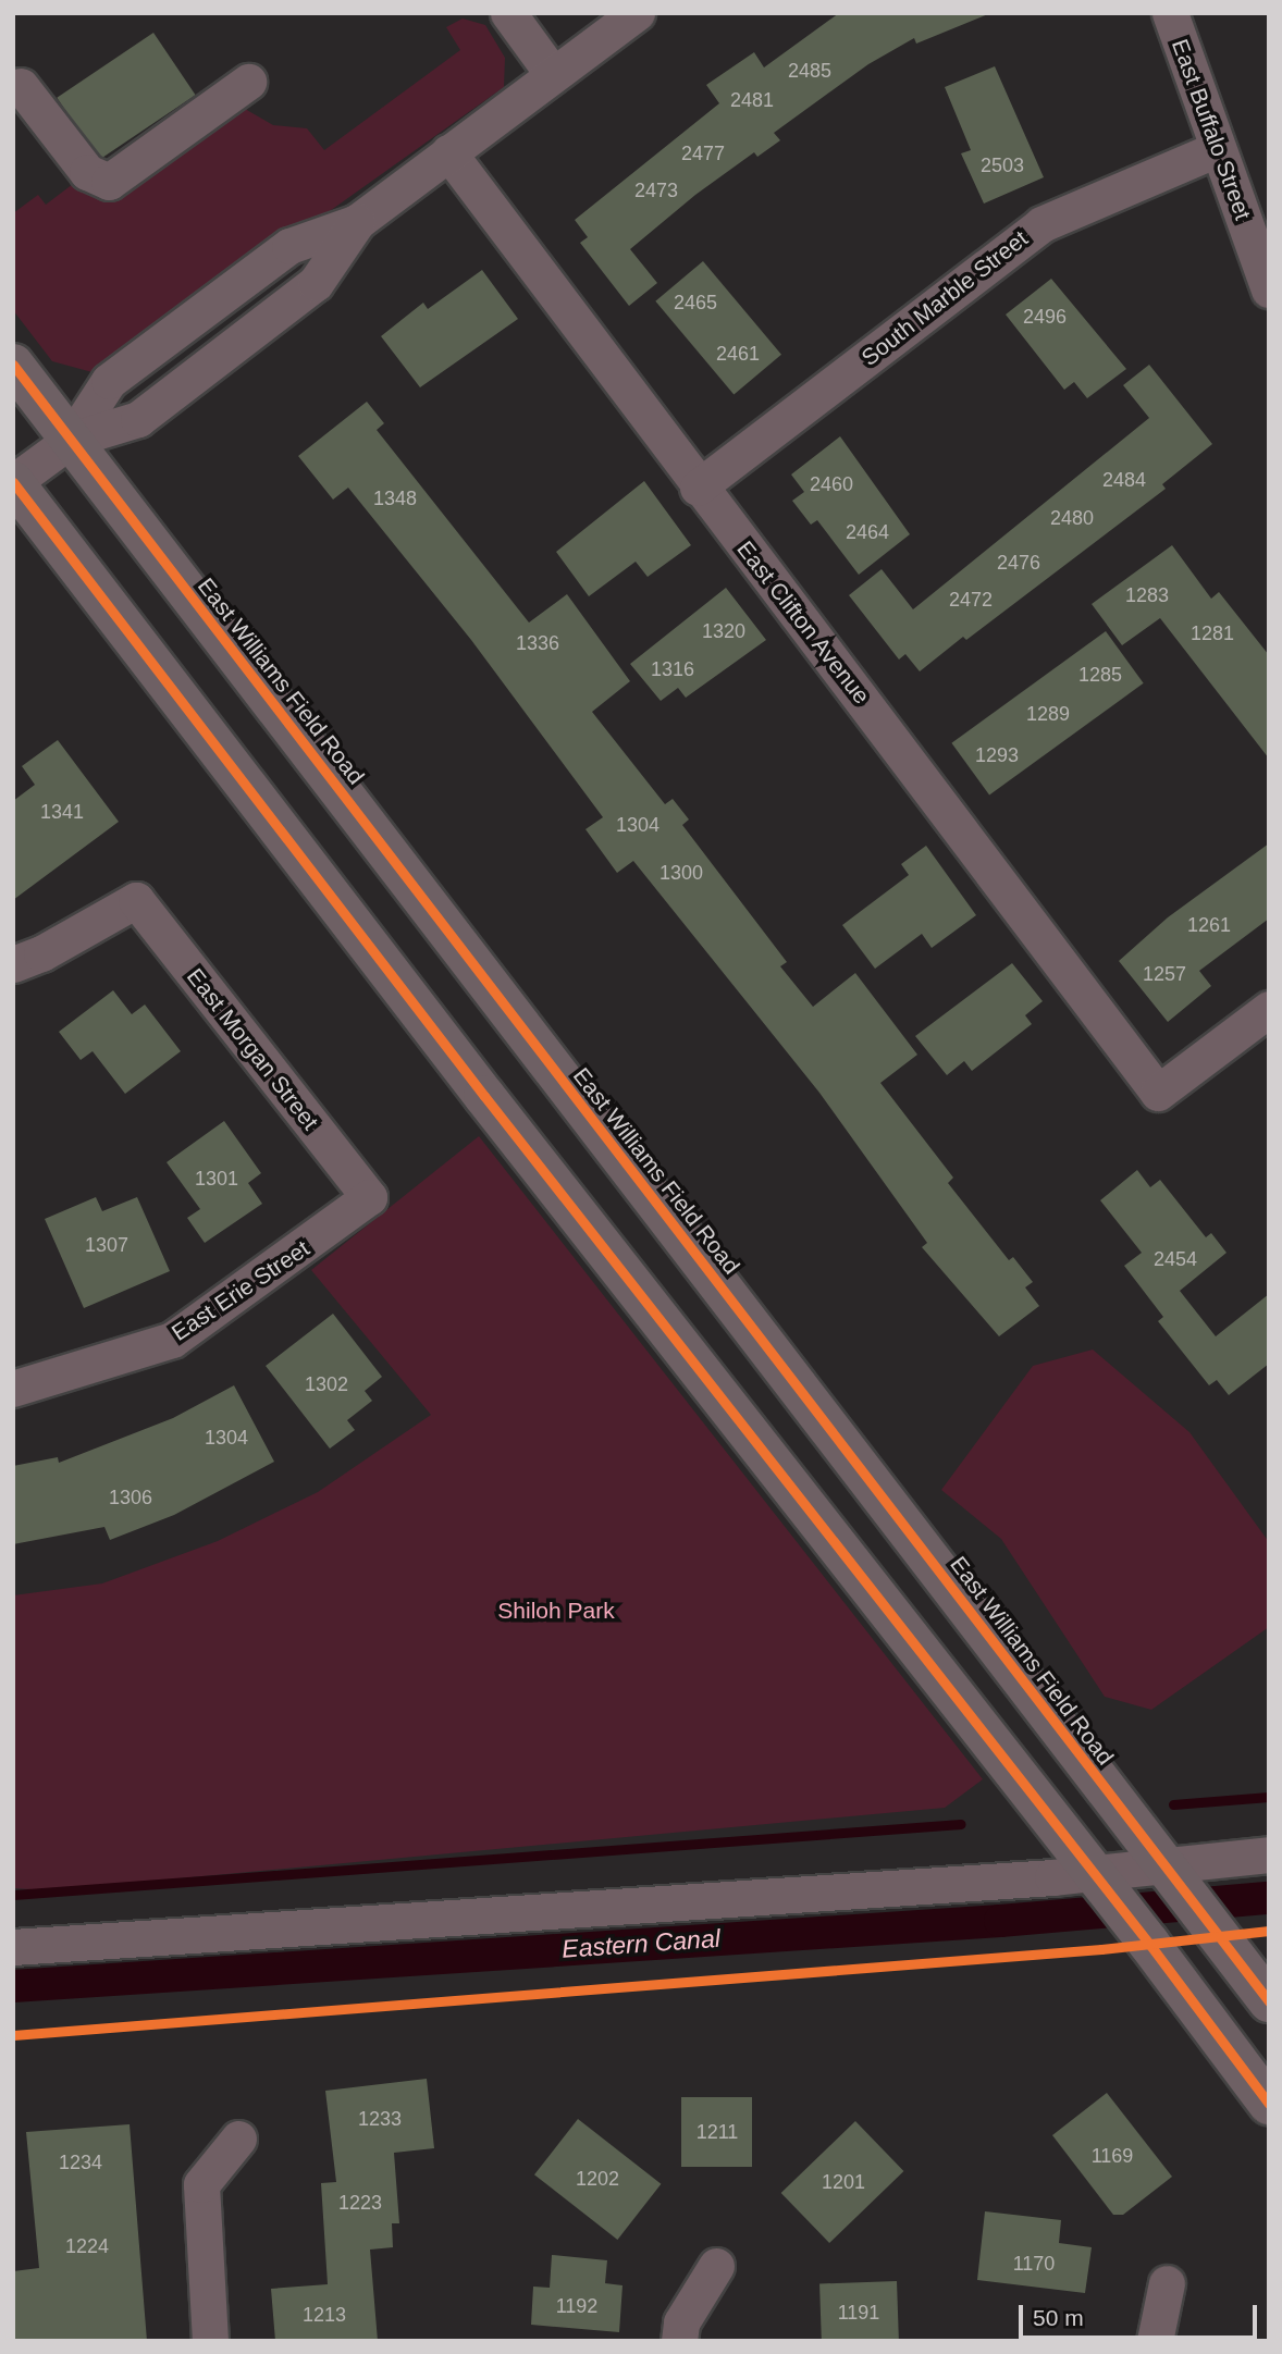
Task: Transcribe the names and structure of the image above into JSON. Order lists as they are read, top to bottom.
{
  "streets": {
    "main road": ["East Williams Field Road"],
    "street": [
      "East Buffalo Street",
      "South Marble Street",
      "East Clifton Avenue",
      "East Morgan Street",
      "East Erie Street"
    ]
  },
  "crossings": [
    ["East Buffalo Street", "South Marble Street"],
    ["South Marble Street", "East Clifton Avenue"],
    ["East Morgan Street", "East Erie Street"]
  ],
  "water": ["Eastern Canal"],
  "parks": ["Shiloh Park"],
  "house_numbers": [
    "2485",
    "2481",
    "2477",
    "2503",
    "2473",
    "2465",
    "2496",
    "2461",
    "2484",
    "2460",
    "1348",
    "2480",
    "2464",
    "2476",
    "1283",
    "2472",
    "1320",
    "1281",
    "1336",
    "1316",
    "1285",
    "1289",
    "1293",
    "1341",
    "1304",
    "1300",
    "1261",
    "1257",
    "1301",
    "1307",
    "2454",
    "1302",
    "1304",
    "1306",
    "1233",
    "1211",
    "1169",
    "1234",
    "1202",
    "1201",
    "1223",
    "1224",
    "1170",
    "1192",
    "1191",
    "1213"
  ],
  "scale_bar": "50 m"
}
